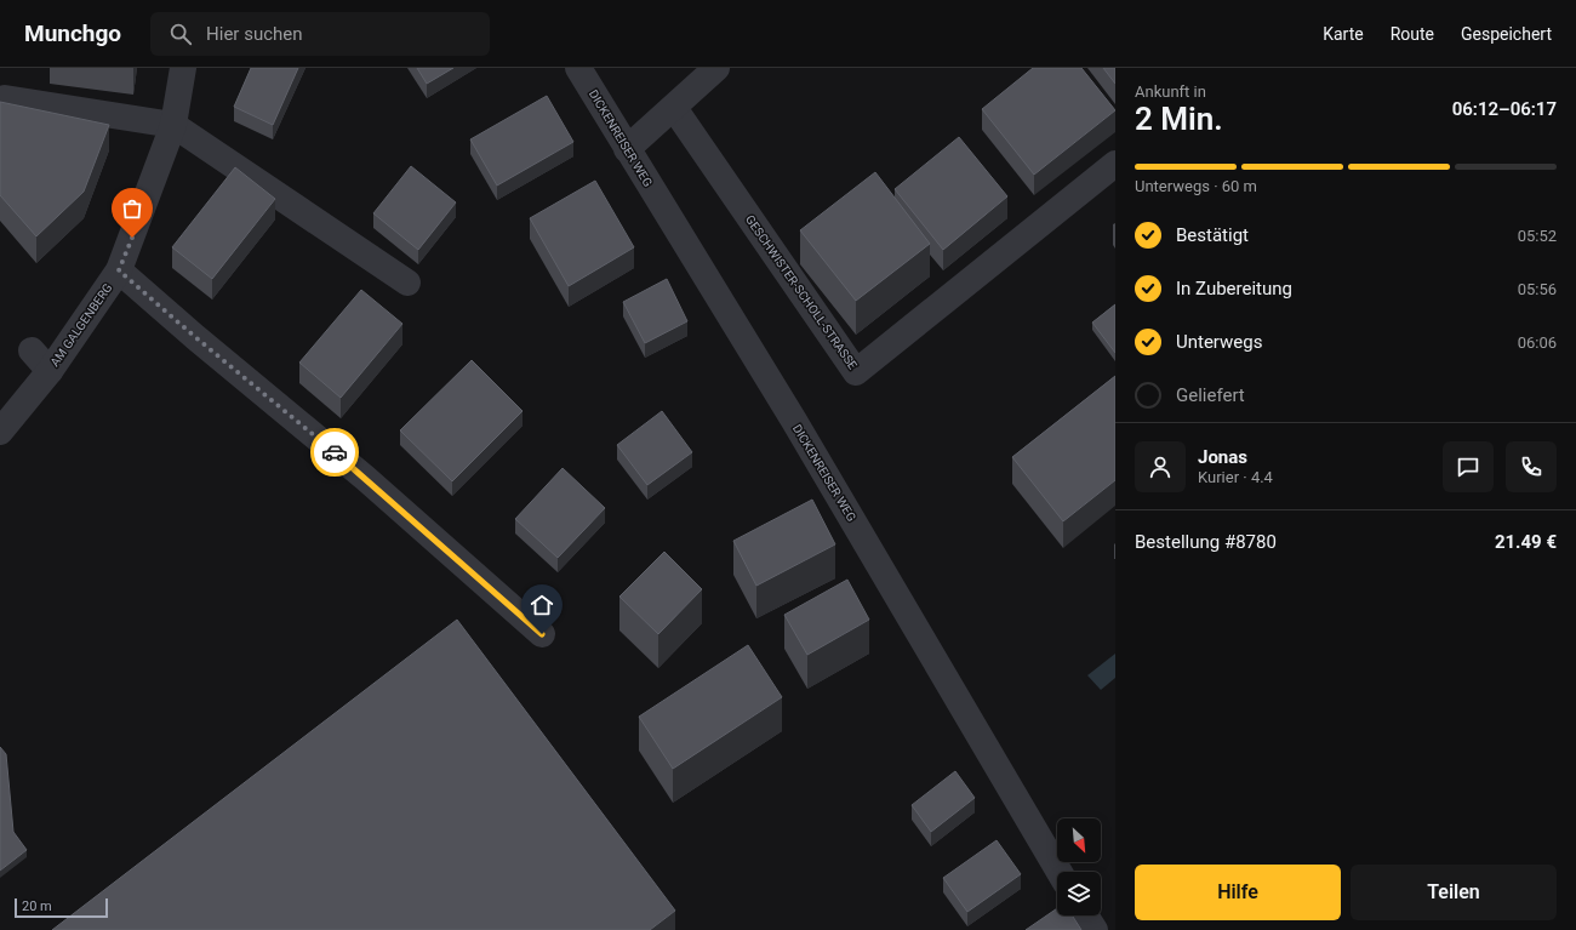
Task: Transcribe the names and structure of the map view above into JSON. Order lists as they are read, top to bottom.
{
  "streets": {
    "street": ["DICKENREISER WEG", "GESCHWISTER-SCHOLL-STRASSE", "AM GALGENBERG"]
  },
  "scale_bar": "20 m",
  "north": "bottom right",
  "page": {
    "header": "Munchgo",
    "search": "Hier suchen",
    "nav": ["Karte", "Route", "Gespeichert"],
    "heading": ["2 Min.", "Ankunft in", "06:12–06:17"],
    "panel": [
      "Jonas",
      "Kurier · 4.4",
      "Bestellung #8780",
      "21.49 €"
    ],
    "bar": "Unterwegs · 60 m",
    "list": [
      ["Bestätigt", "05:52"],
      ["In Zubereitung", "05:56"],
      ["Unterwegs", "06:06"],
      "Geliefert"
    ],
    "buttons": ["Hilfe", "Teilen"],
    "scale": "20 m"
  }
}
